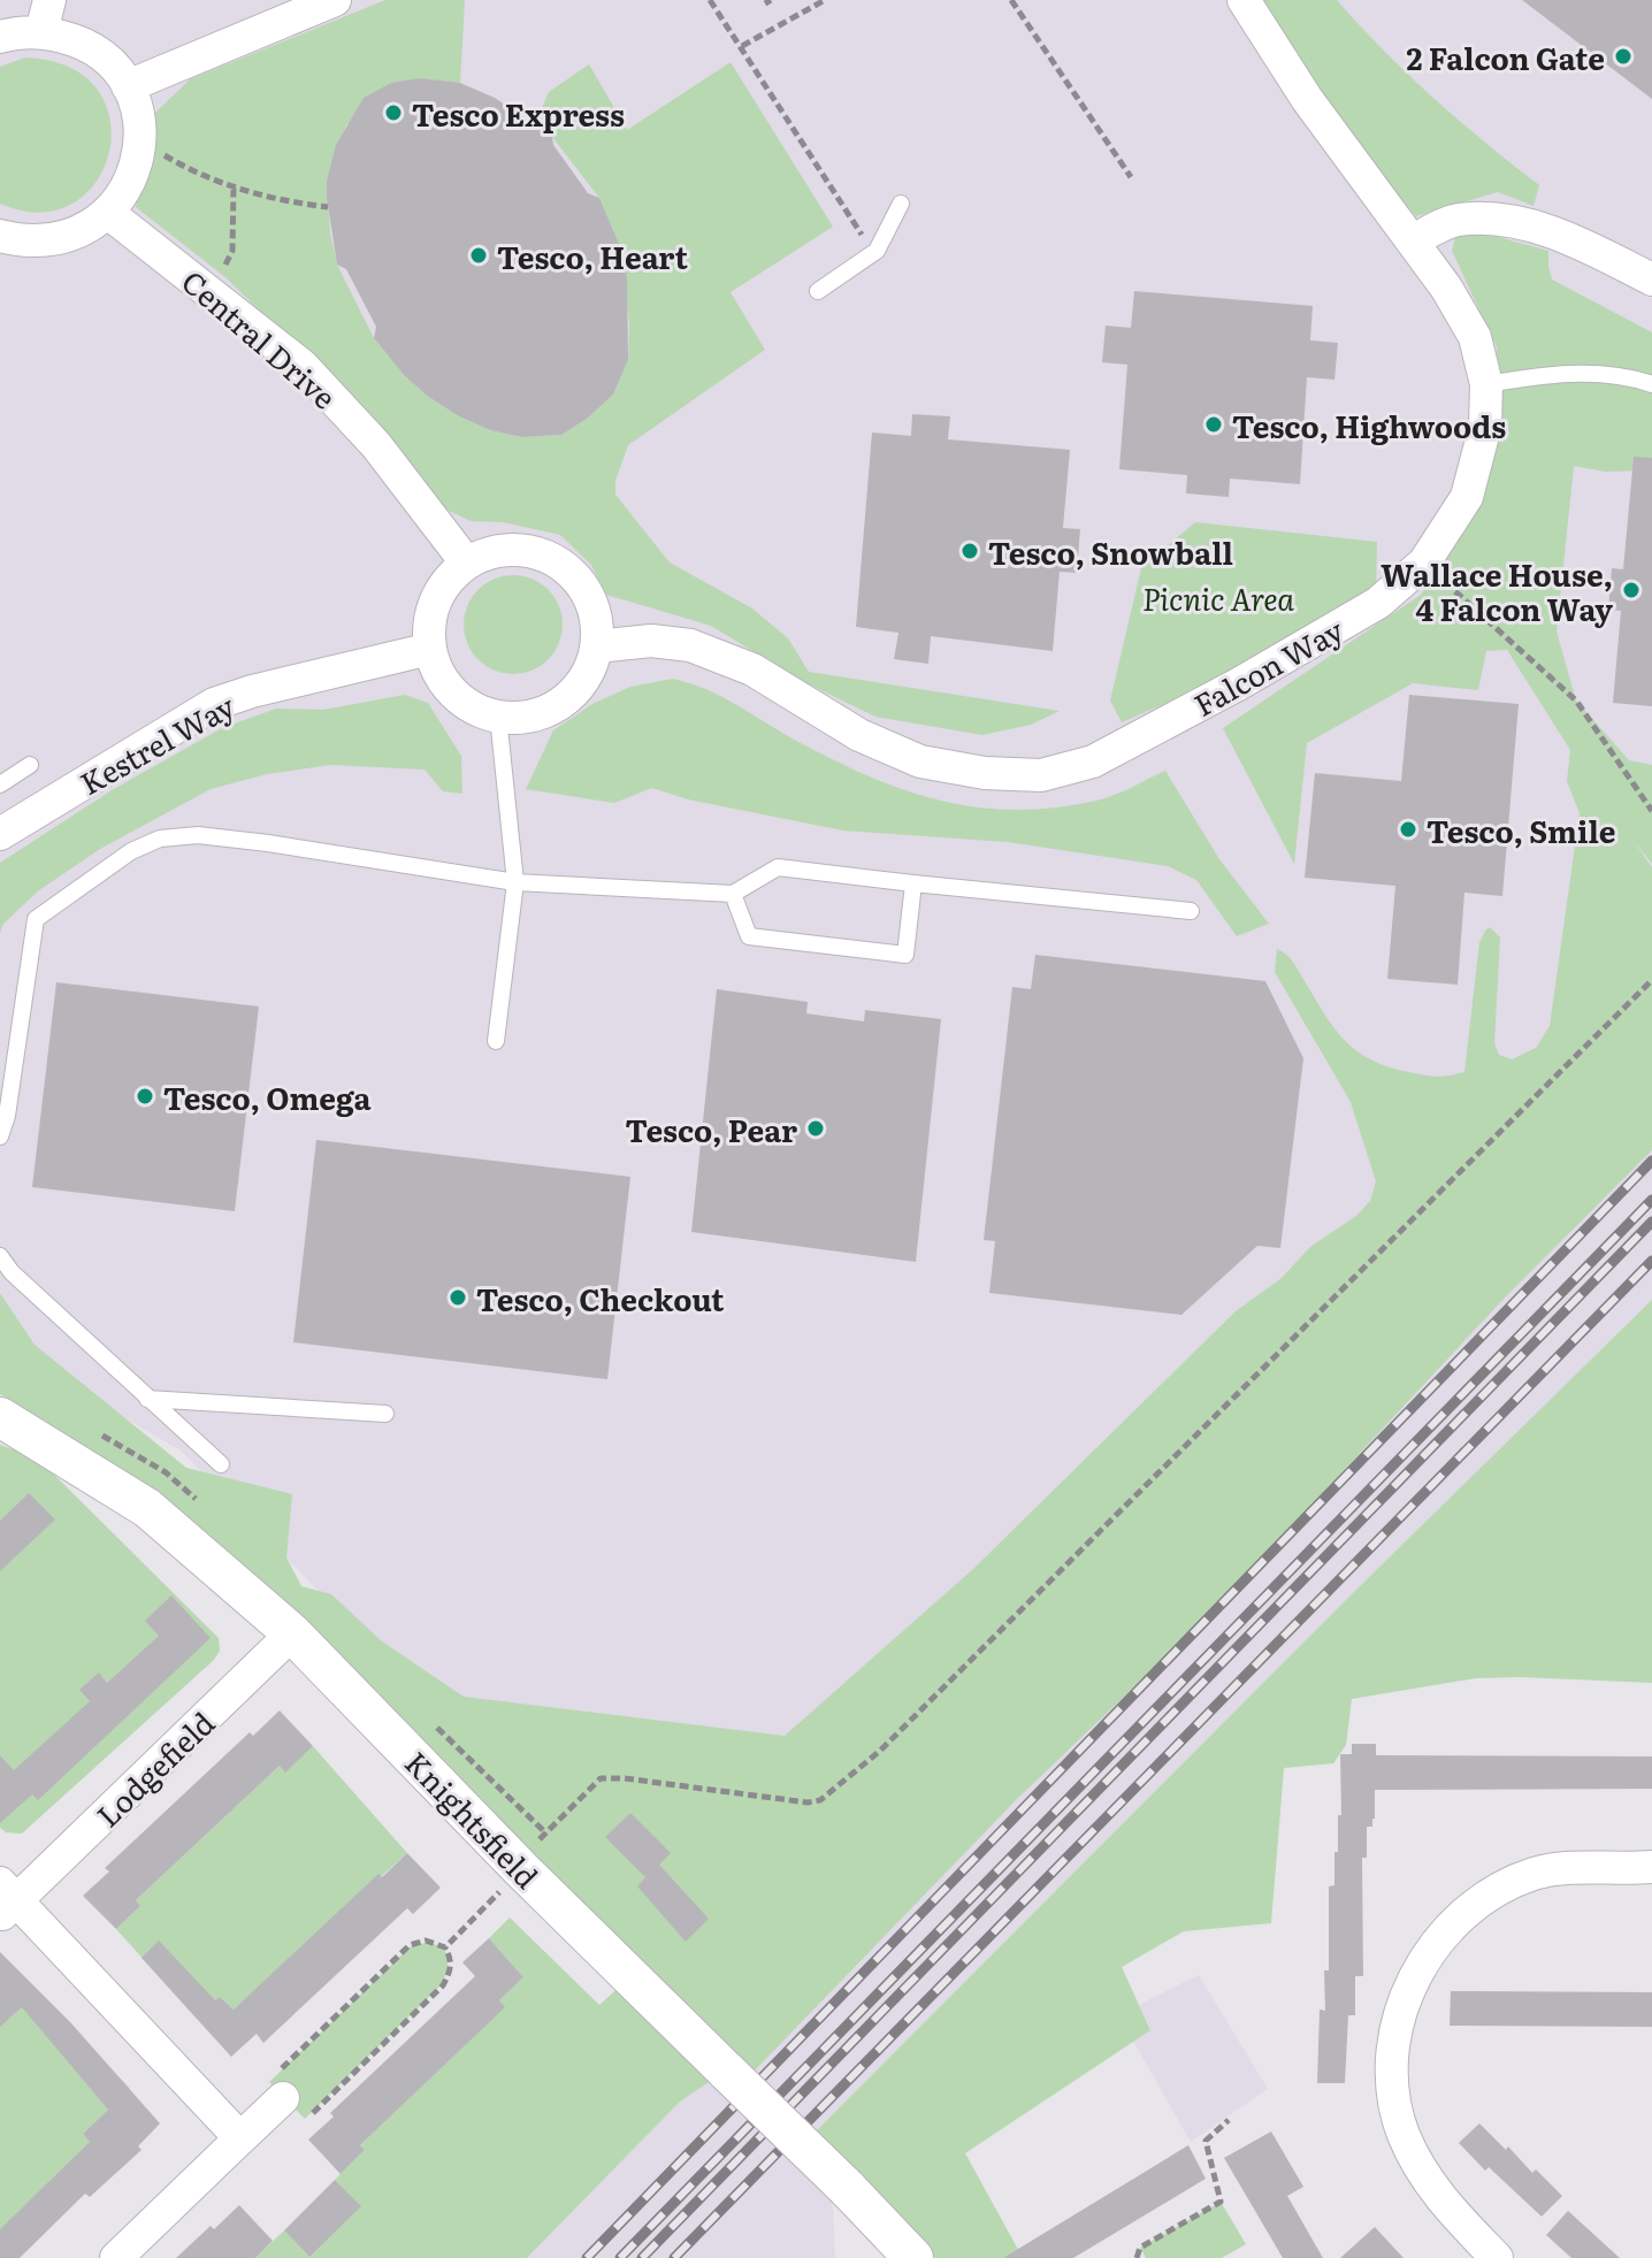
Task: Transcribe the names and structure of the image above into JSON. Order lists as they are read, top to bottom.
{
  "streets": {
    "street": [
      "Central Drive",
      "Falcon Way",
      "Kestrel Way",
      "Lodgefield",
      "Knightsfield"
    ]
  },
  "crossings": [
    ["Central Drive", "Falcon Way"],
    ["Central Drive", "Kestrel Way"],
    ["Falcon Way", "Kestrel Way"],
    ["Lodgefield", "Knightsfield"]
  ],
  "parks": ["Picnic Area"],
  "places": [
    "2 Falcon Gate",
    "Tesco Express",
    "Tesco, Heart",
    "Tesco, Highwoods",
    "Tesco, Snowball",
    "Wallace House, 4 Falcon Way",
    "Tesco, Smile",
    "Tesco, Omega",
    "Tesco, Pear",
    "Tesco, Checkout"
  ]
}
